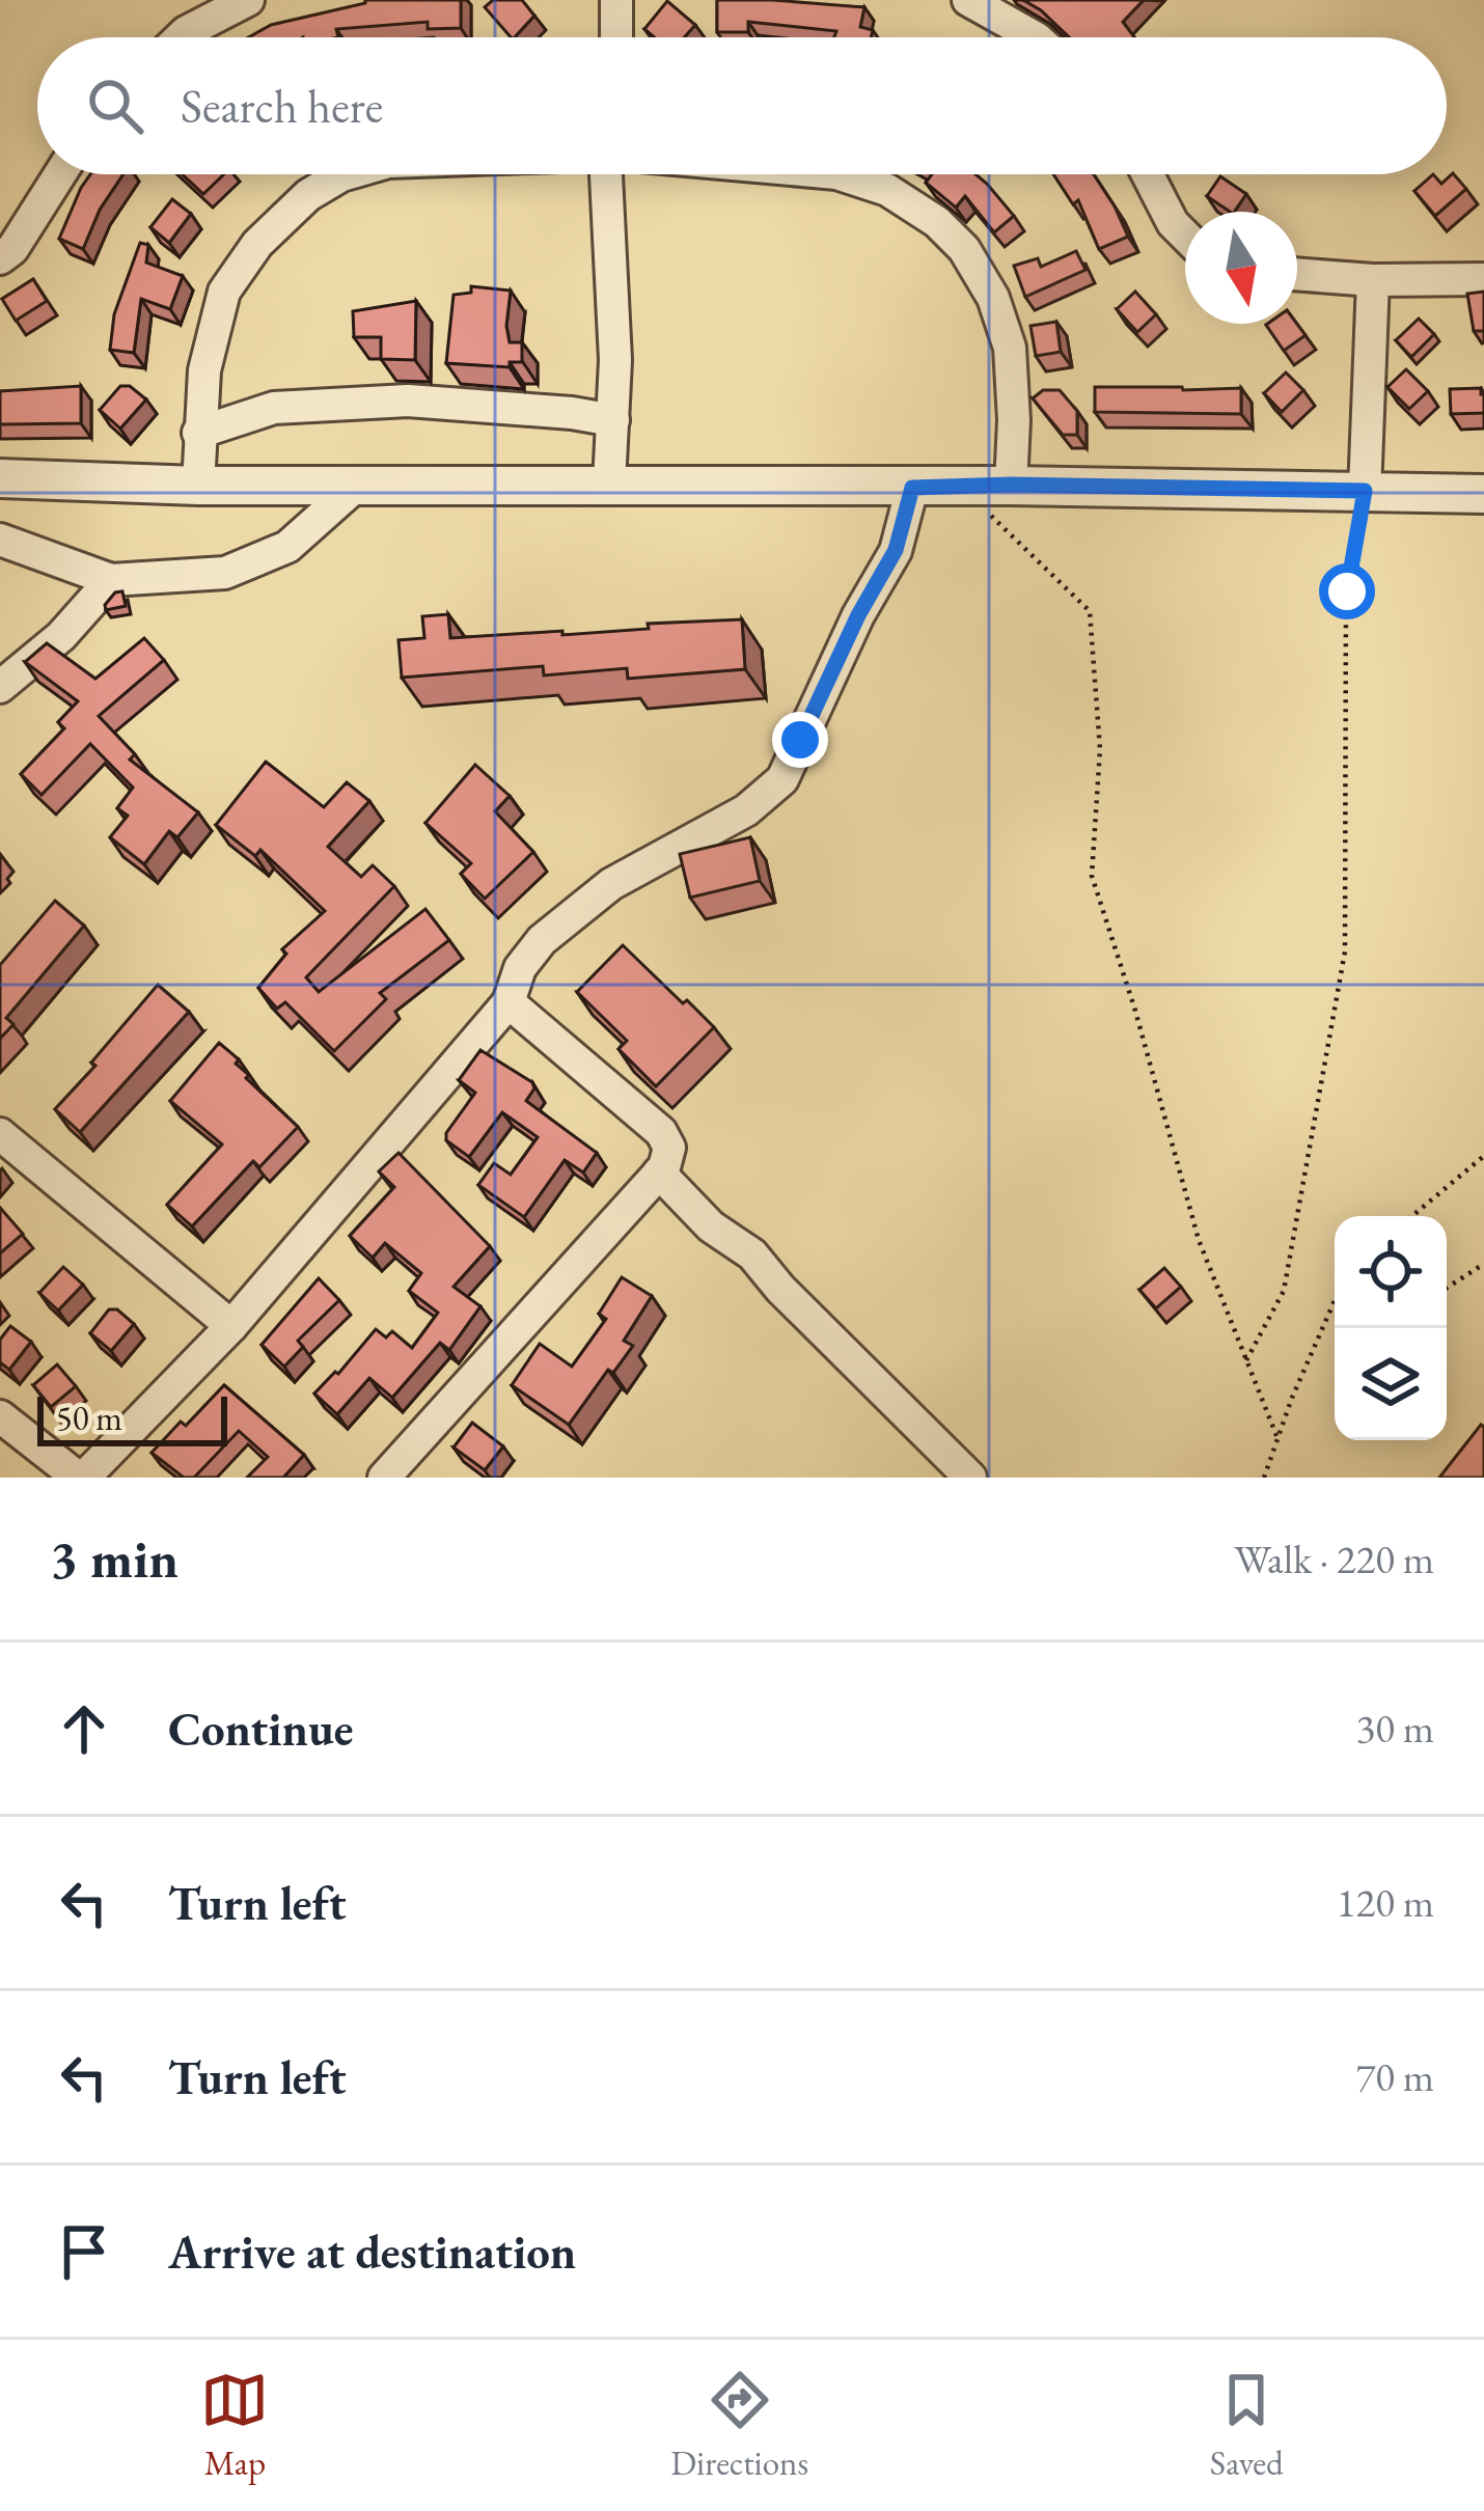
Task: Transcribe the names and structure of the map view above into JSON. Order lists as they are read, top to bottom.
{
  "scale_bar": "50 m",
  "north": "bottom",
  "page": {
    "search": "Search here",
    "scale": "50 m",
    "heading": ["3 min", "Walk · 220 m"],
    "list": [
      ["Continue", "30 m"],
      ["Turn left", "120 m"],
      ["Turn left", "70 m"],
      "Arrive at destination"
    ],
    "nav": ["Map", "Directions", "Saved"]
  }
}
